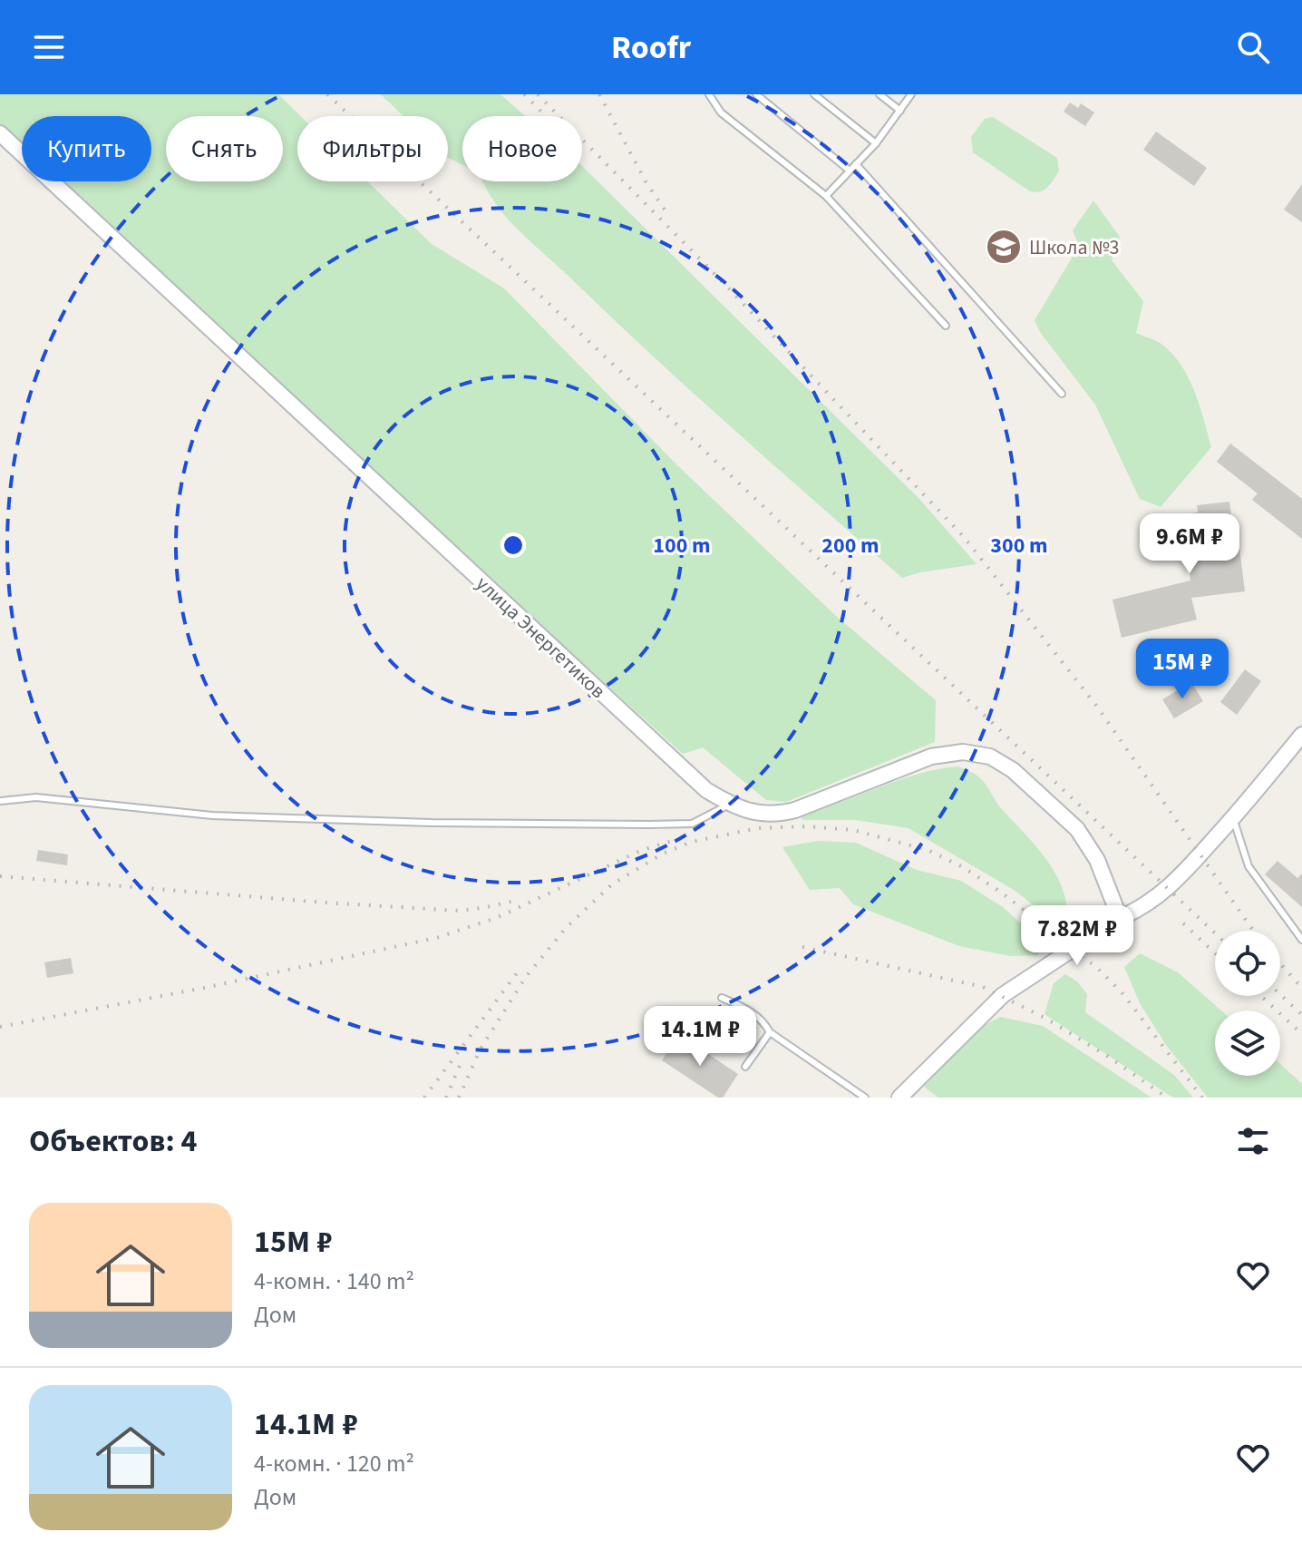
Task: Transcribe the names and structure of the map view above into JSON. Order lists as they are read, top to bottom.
{
  "streets": {
    "street": ["улица Энергетиков"]
  },
  "places": {
    "school or university": ["Школа №3"]
  },
  "page": {
    "header": "Roofr",
    "chip": [
      "Купить",
      "Снять",
      "Фильтры",
      "Новое"
    ],
    "price": [
      "9.6M ₽",
      "15M ₽",
      "7.82M ₽",
      "14.1M ₽"
    ],
    "heading": "Объектов: 4",
    "list": [
      {
        "name": "15M ₽",
        "note": "4-комн. · 140 m² · Дом"
      },
      {
        "name": "14.1M ₽",
        "note": "4-комн. · 120 m² · Дом"
      }
    ]
  },
  "rings": ["100 m", "200 m", "300 m"]
}
